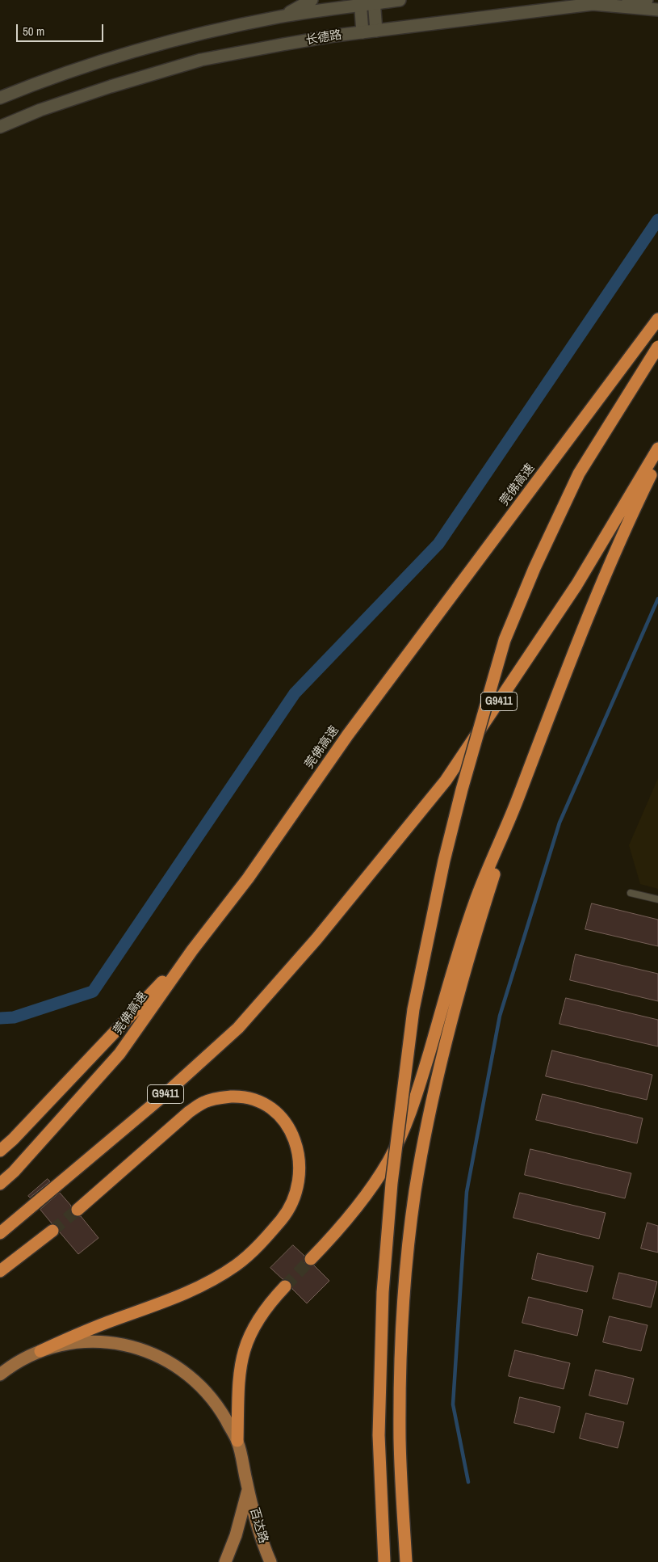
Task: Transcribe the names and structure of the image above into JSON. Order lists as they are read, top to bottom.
{
  "streets": {
    "highway": ["莞佛高速", "G9411"],
    "main road": ["长德路", "百达路"]
  },
  "scale_bar": "50 m"
}
